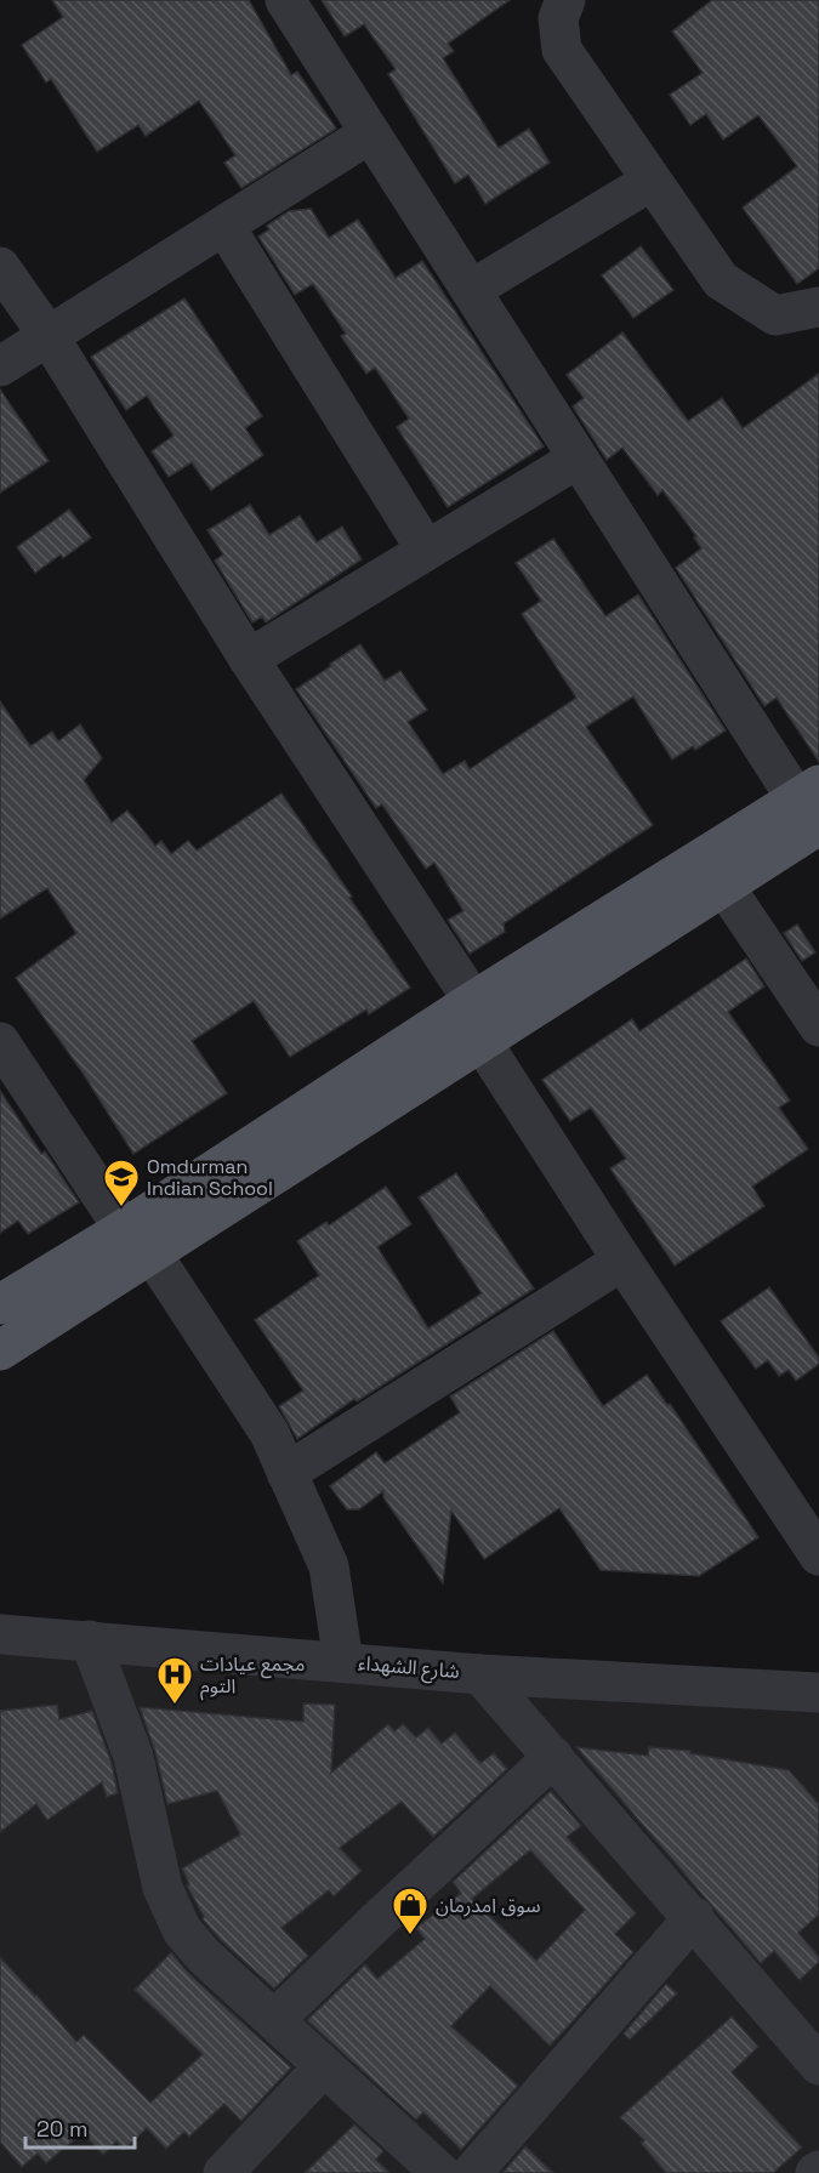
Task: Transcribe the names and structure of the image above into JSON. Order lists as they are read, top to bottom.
{
  "streets": {
    "street": ["شارع الشهداء"]
  },
  "places": {
    "school or university": ["Omdurman Indian School"],
    "hospital": ["مجمع عيادات التوم"],
    "shop": ["سوق امدرمان"]
  },
  "scale_bar": "20 m"
}
